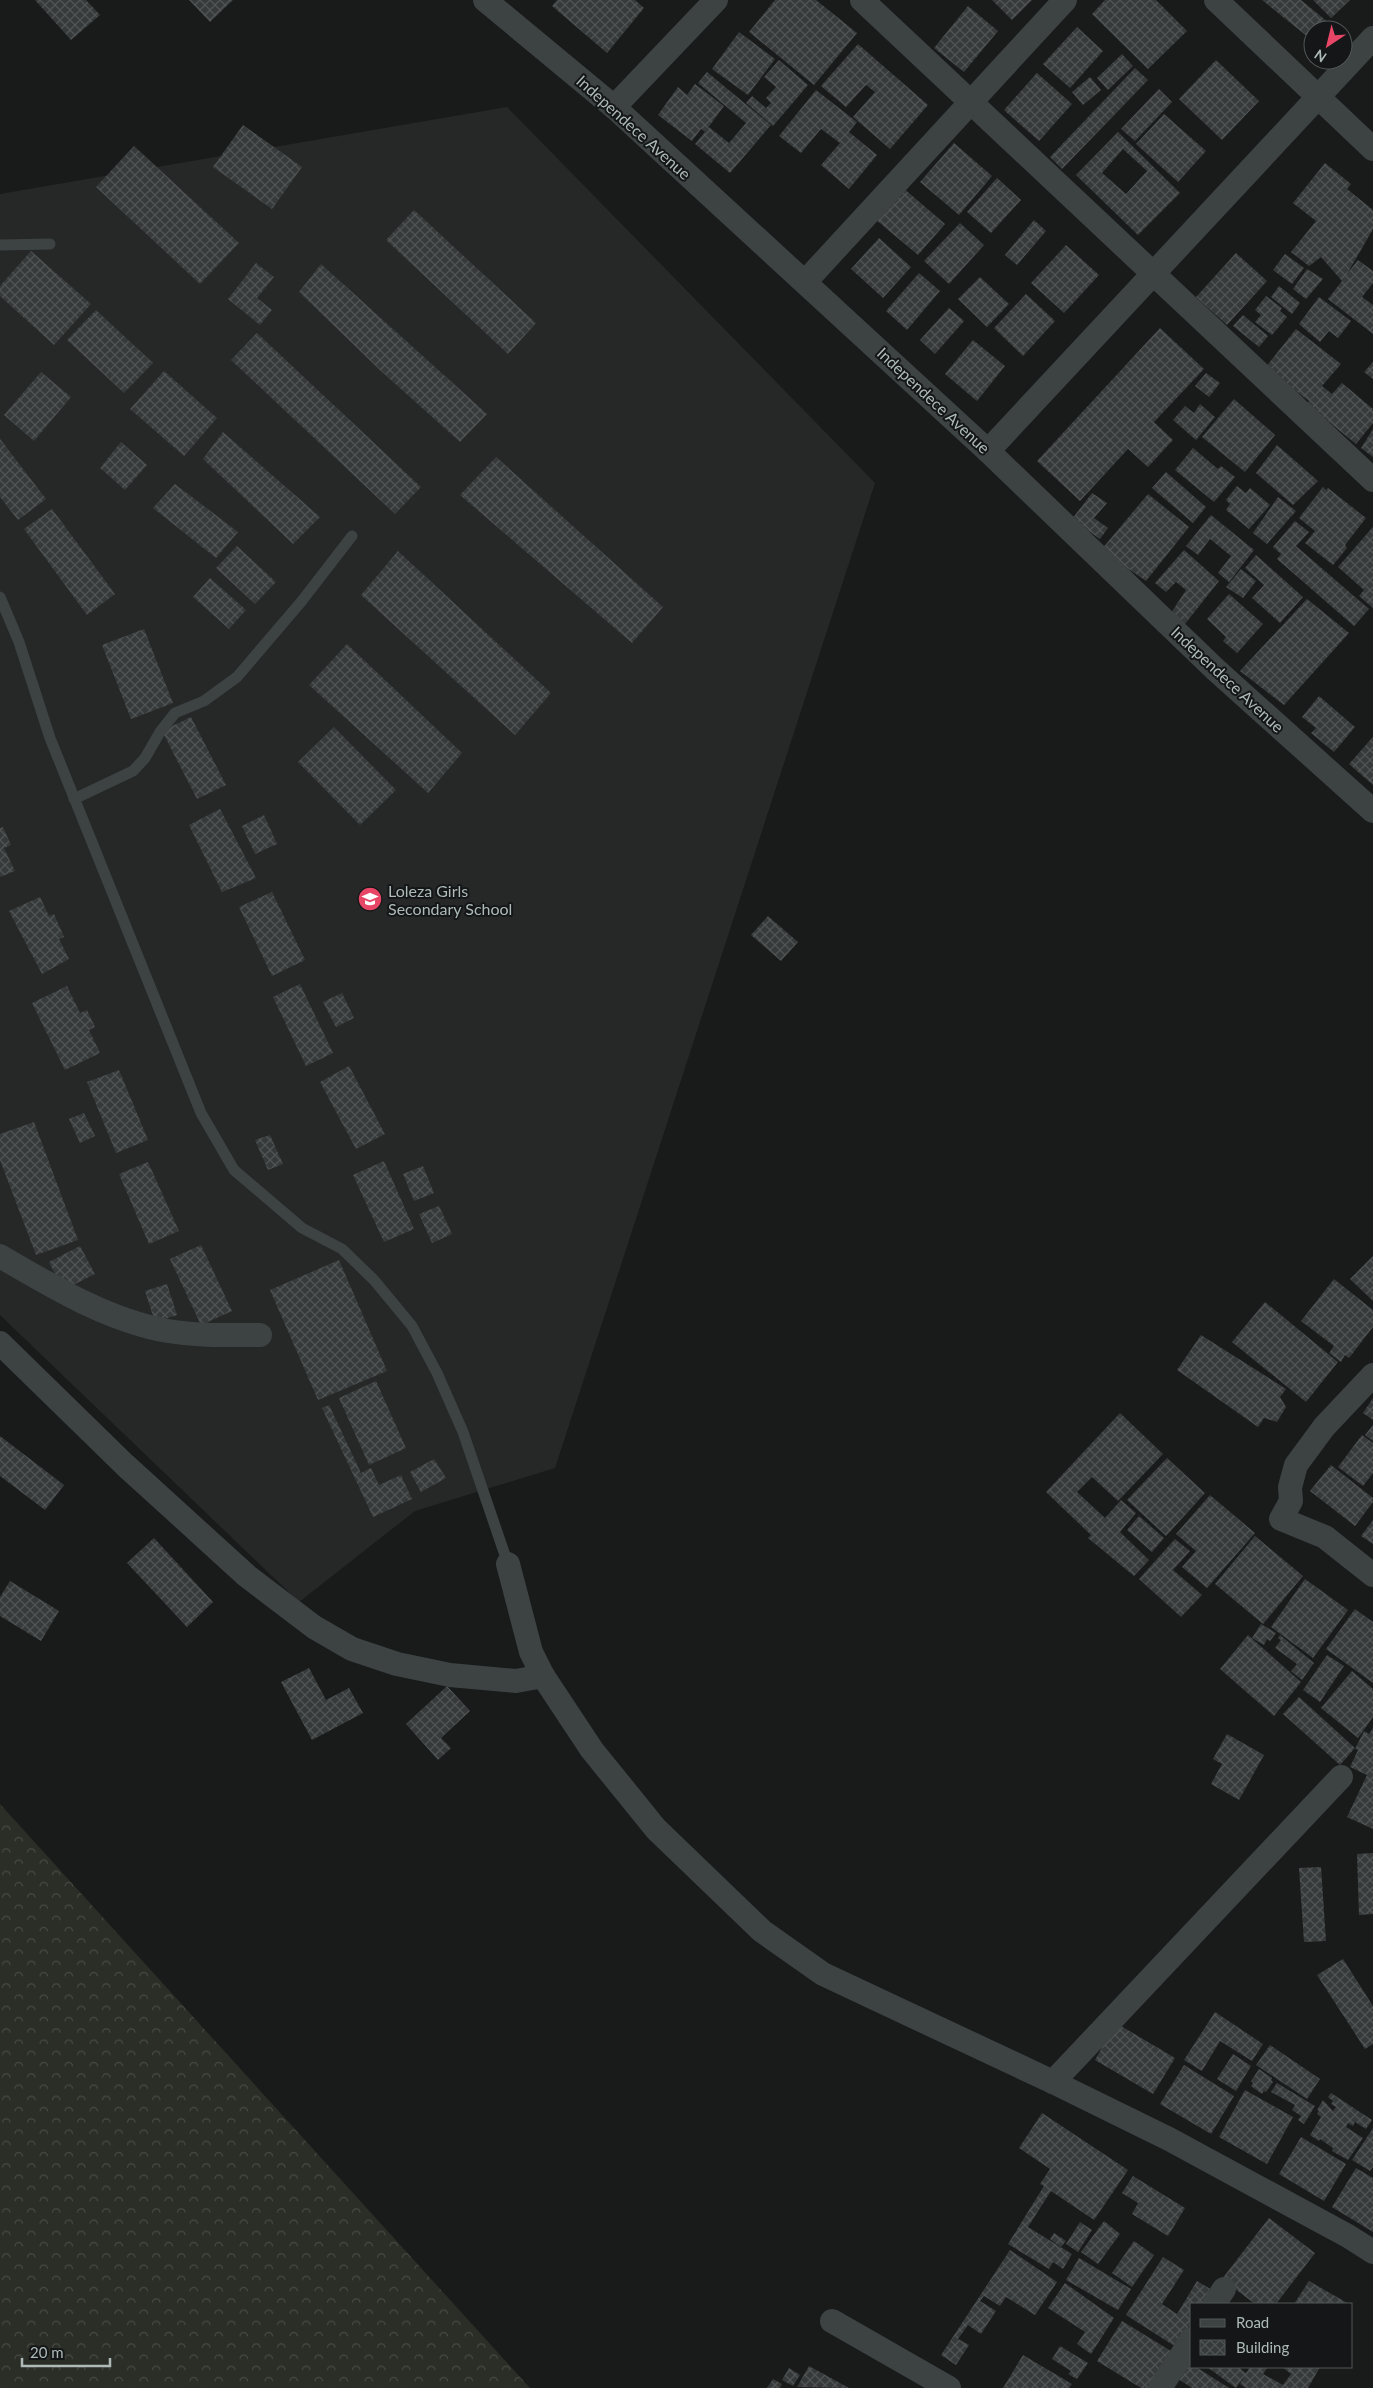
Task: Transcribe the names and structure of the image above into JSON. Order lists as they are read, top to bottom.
{
  "streets": {
    "street": ["Independece Avenue"]
  },
  "places": {
    "school or university": ["Loleza Girls Secondary School"]
  },
  "legend": ["Road", "Building"],
  "scale_bar": "20 m",
  "north": "bottom left"
}
